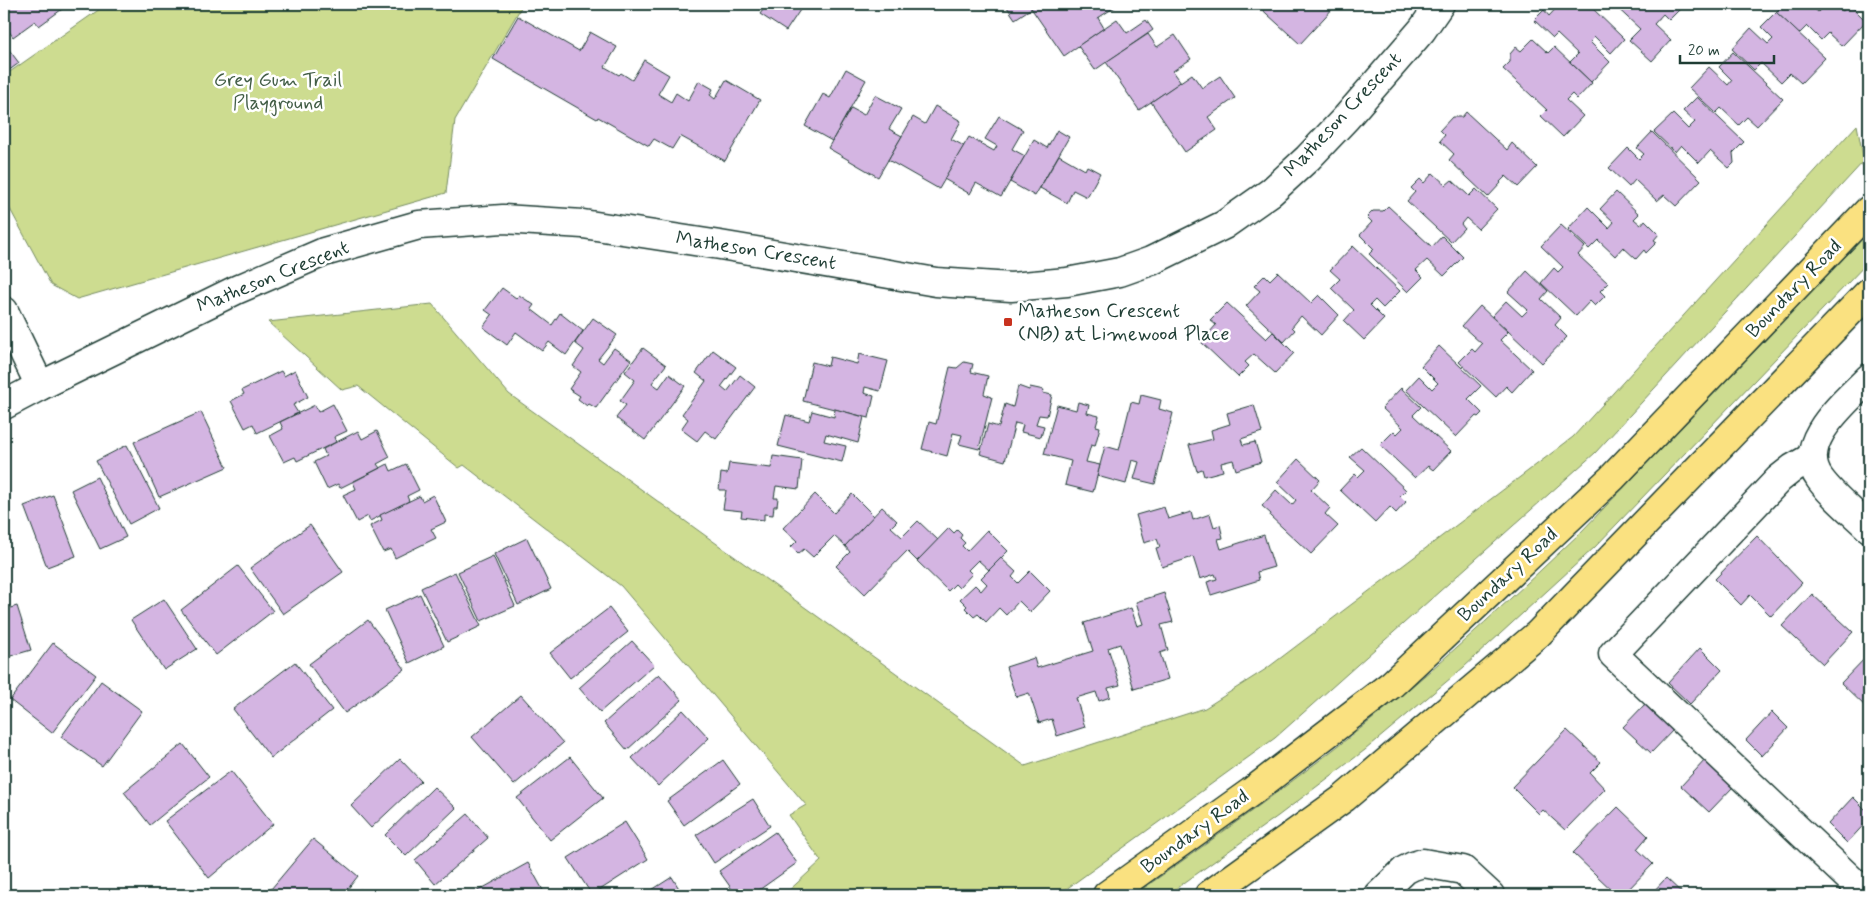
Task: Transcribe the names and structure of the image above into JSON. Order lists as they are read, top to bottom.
{
  "streets": {
    "main road": ["Boundary Road"],
    "street": ["Matheson Crescent"]
  },
  "parks": ["Grey Gum Trail Playground"],
  "places": {
    "transit": ["Matheson Crescent (NB) at Limewood Place"]
  },
  "scale_bar": "20 m"
}
